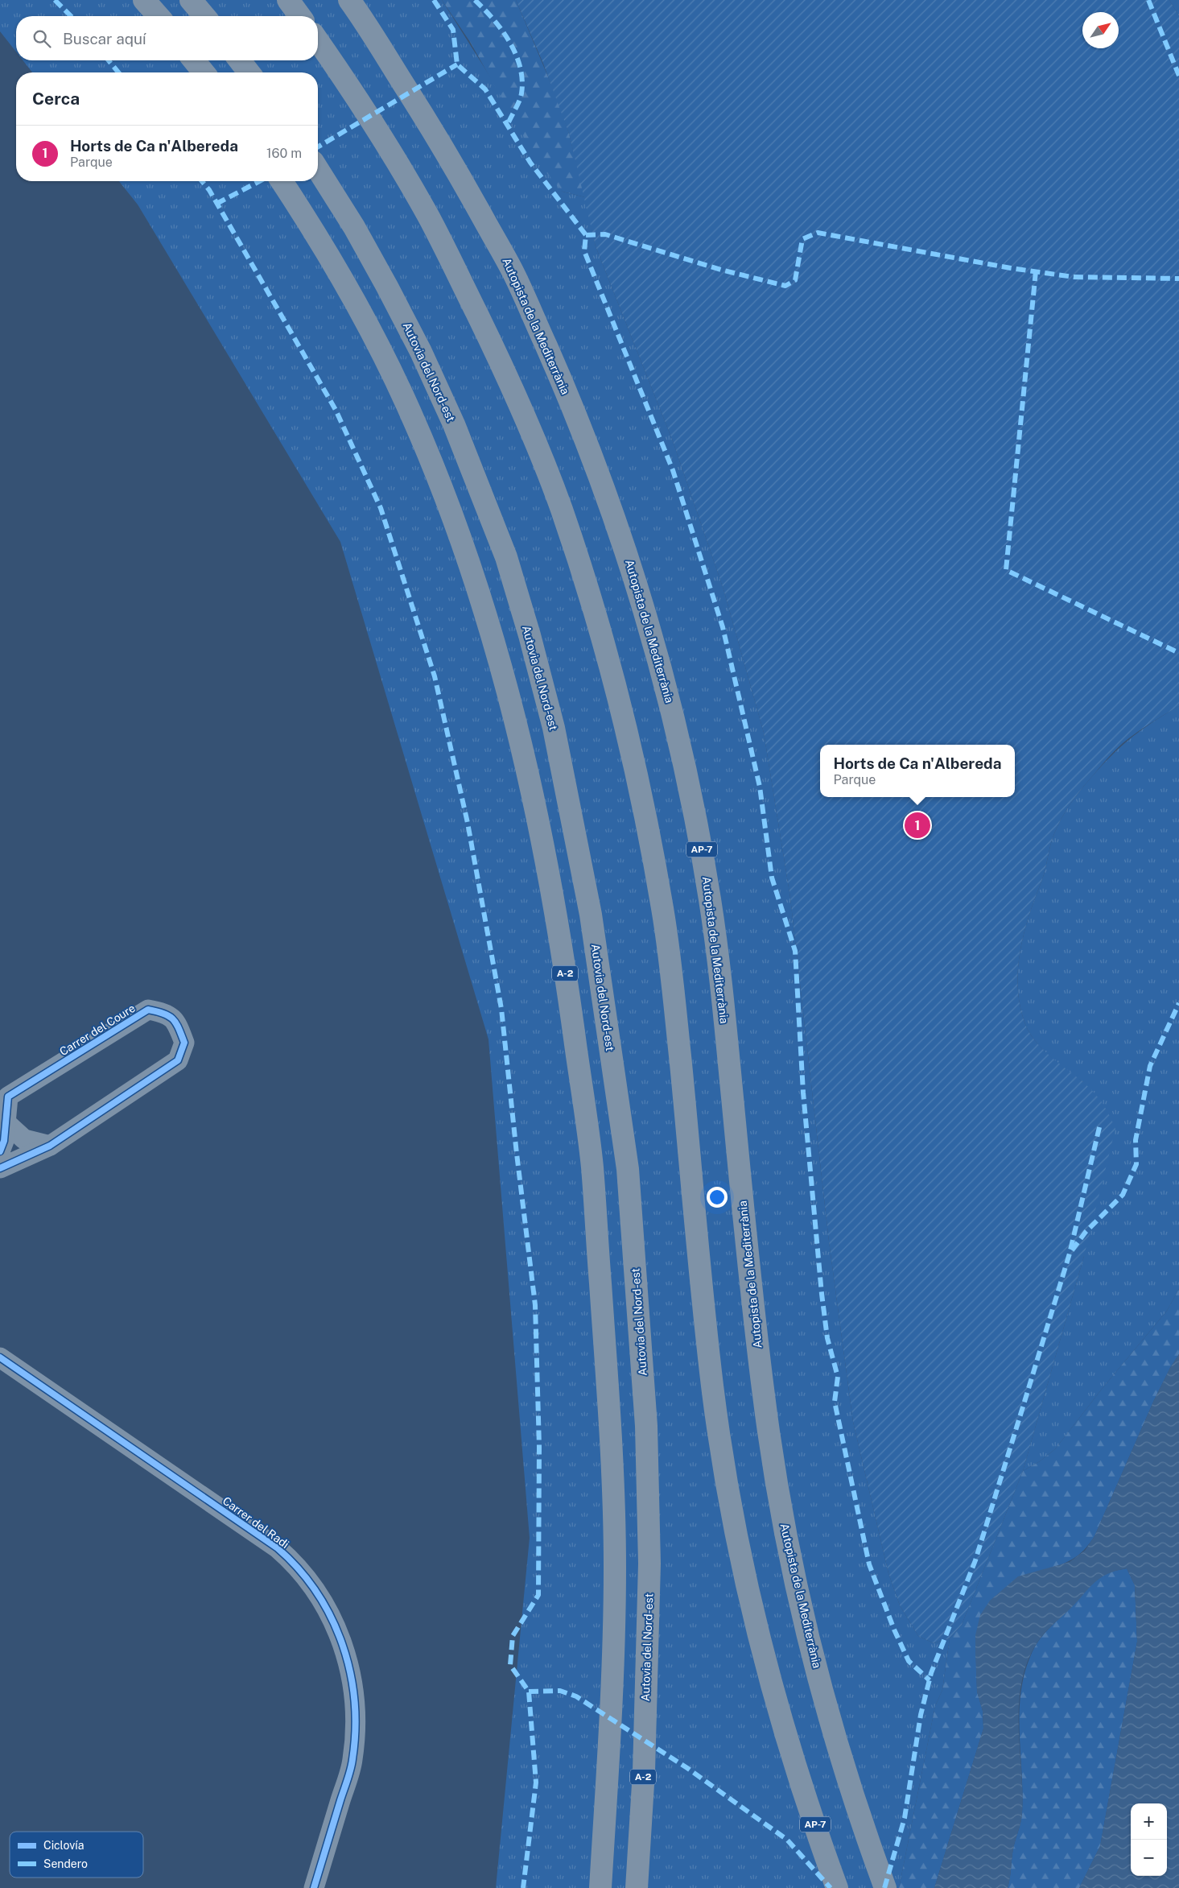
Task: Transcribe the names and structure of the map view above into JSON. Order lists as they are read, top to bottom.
{
  "streets": {
    "highway": [
      "Autopista de la Mediterrània",
      "Autovia del Nord-est",
      "AP-7",
      "A-2"
    ],
    "street": ["Carrer del Coure", "Carrer del Radi"]
  },
  "legend": ["Ciclovía", "Sendero"],
  "north": "top right",
  "page": {
    "search": "Buscar aquí",
    "heading": "Cerca",
    "list": [
      {
        "mark": "1",
        "name": "Horts de Ca n'Albereda",
        "note": "Parque",
        "value": "160 m"
      }
    ],
    "popup": ["Horts de Ca n'Albereda", "Parque"],
    "pins": "1",
    "map_buttons": ["+", "−"]
  }
}
